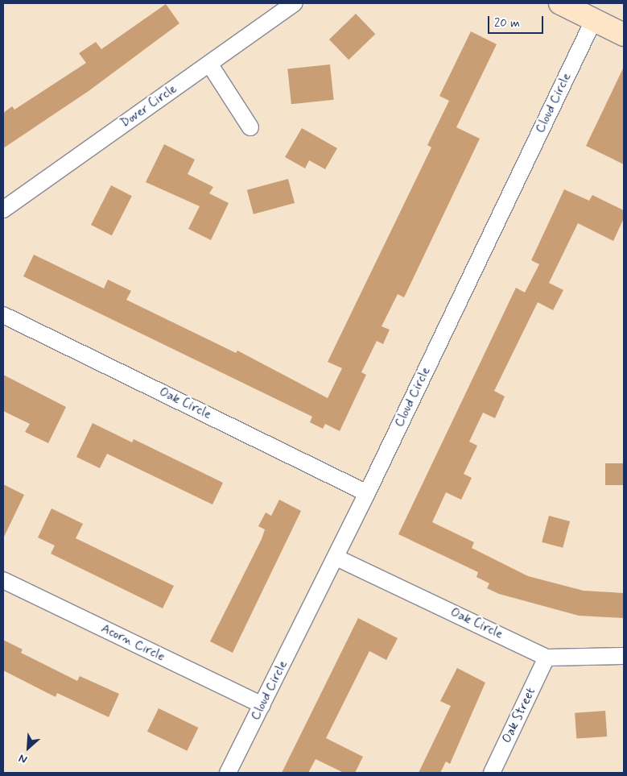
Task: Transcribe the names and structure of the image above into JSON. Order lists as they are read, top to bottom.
{
  "streets": {
    "street": [
      "Cloud Circle",
      "Dover Circle",
      "Oak Circle",
      "Acorn Circle",
      "Oak Street"
    ]
  },
  "crossings": [
    ["Cloud Circle", "Oak Circle"],
    ["Cloud Circle", "Acorn Circle"],
    ["Oak Circle", "Oak Street"]
  ],
  "scale_bar": "20 m",
  "north": "bottom left"
}
